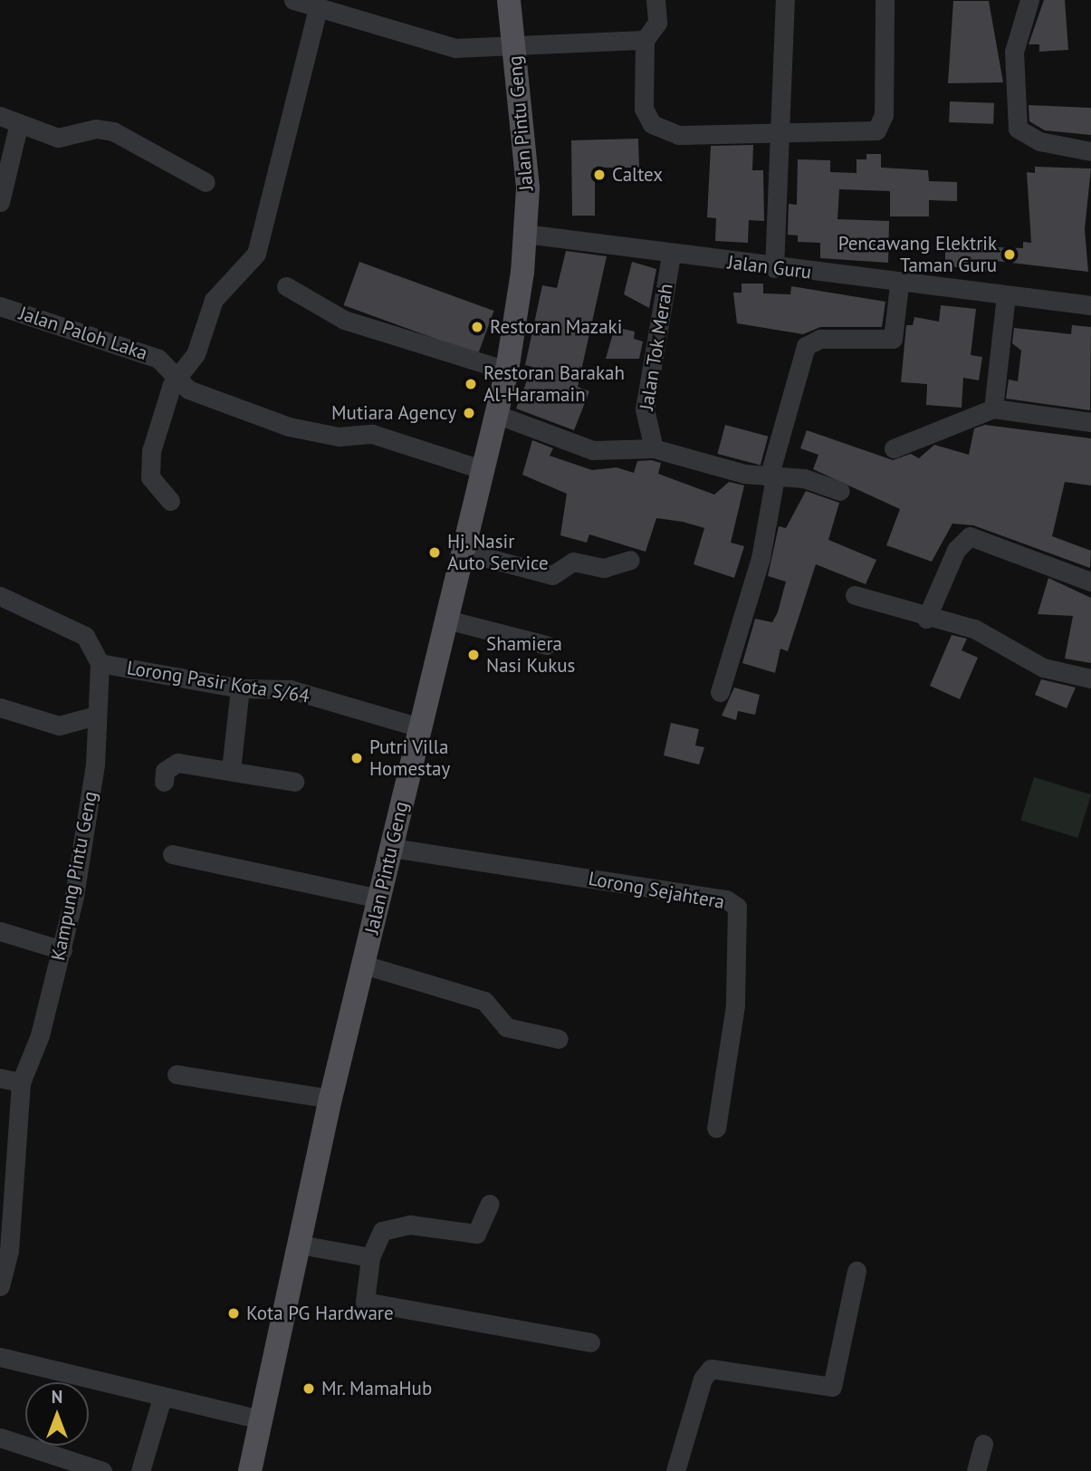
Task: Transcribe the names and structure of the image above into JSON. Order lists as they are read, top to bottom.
{
  "streets": {
    "main road": ["Jalan Pintu Geng"],
    "street": [
      "Jalan Guru",
      "Jalan Paloh Laka",
      "Jalan Tok Merah",
      "Lorong Pasir Kota S/64",
      "Kampung Pintu Geng",
      "Lorong Sejahtera"
    ]
  },
  "crossings": [
    ["Jalan Pintu Geng", "Jalan Guru"],
    ["Jalan Pintu Geng", "Jalan Paloh Laka"],
    ["Jalan Pintu Geng", "Lorong Pasir Kota S/64"],
    ["Jalan Pintu Geng", "Lorong Sejahtera"],
    ["Jalan Guru", "Jalan Tok Merah"],
    ["Lorong Pasir Kota S/64", "Kampung Pintu Geng"]
  ],
  "places": [
    "Caltex",
    "Pencawang Elektrik Taman Guru",
    "Restoran Mazaki",
    "Restoran Barakah Al-Haramain",
    "Mutiara Agency",
    "Hj. Nasir Auto Service",
    "Shamiera Nasi Kukus",
    "Putri Villa Homestay",
    "Kota PG Hardware",
    "Mr. MamaHub"
  ],
  "north": "top"
}
